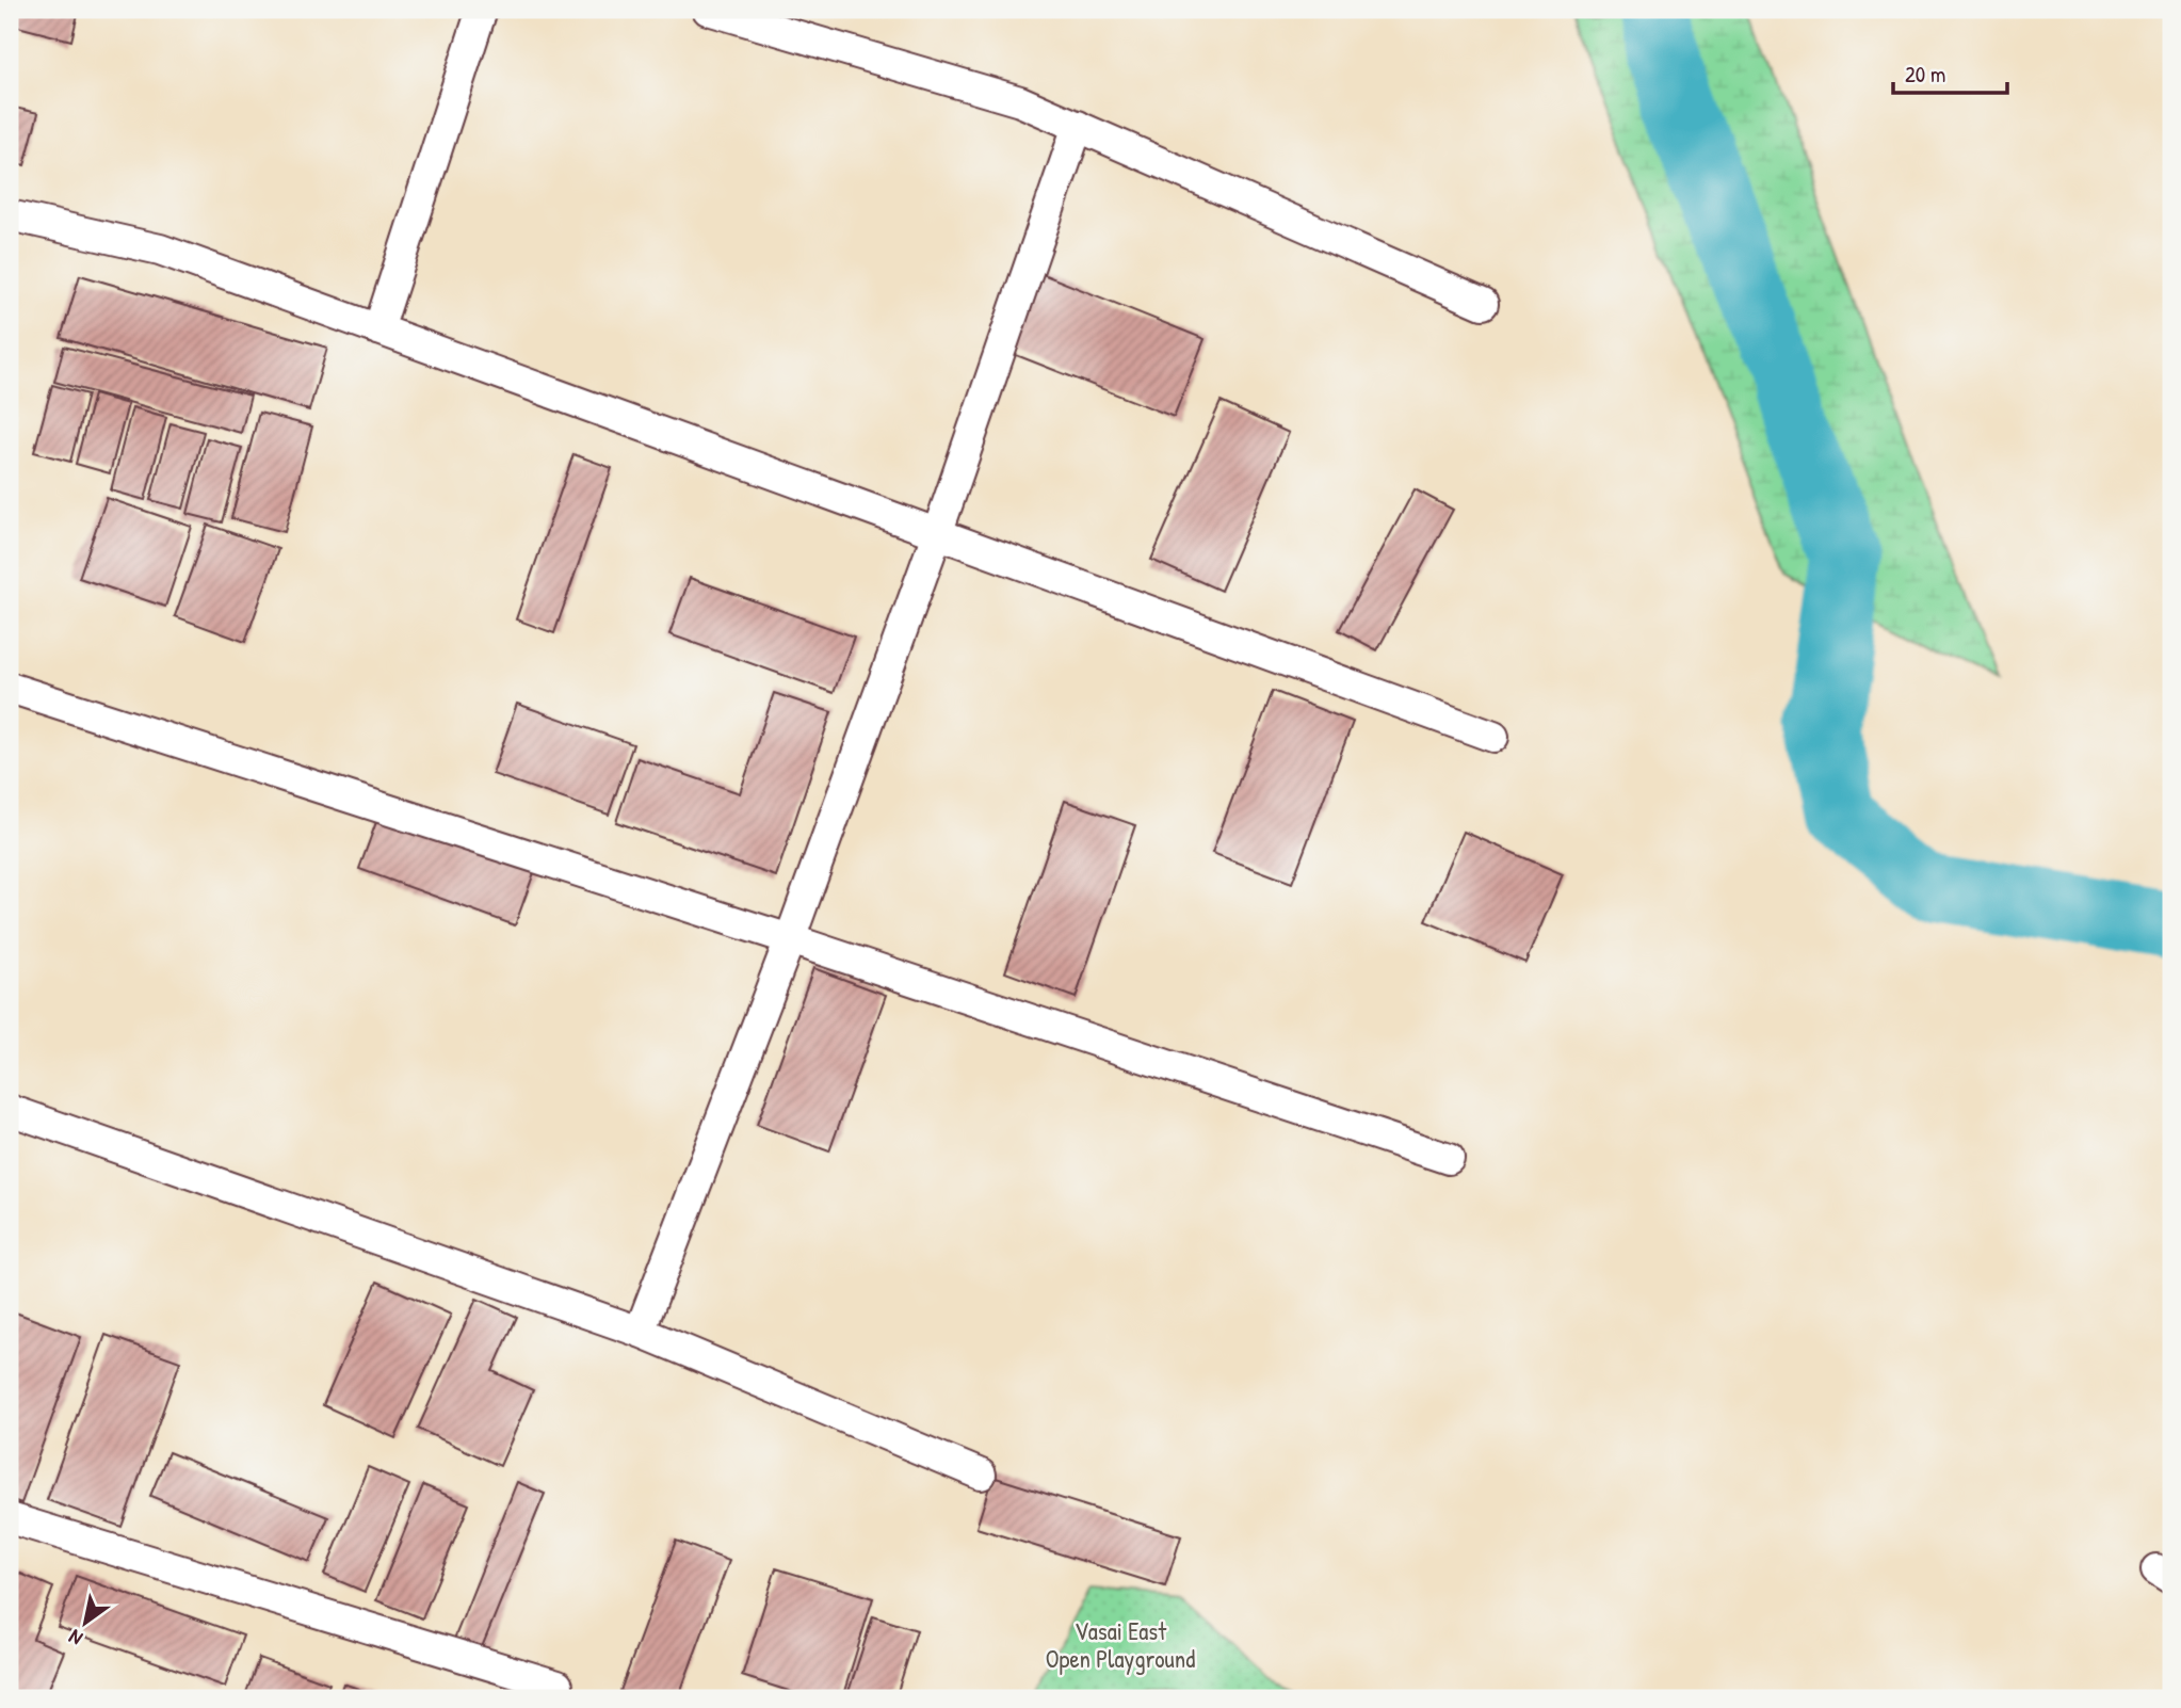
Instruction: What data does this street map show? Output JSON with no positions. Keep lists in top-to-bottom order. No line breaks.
{"parks":["Vasai East Open Playground"],"scale_bar":"20 m","north":"bottom left"}
